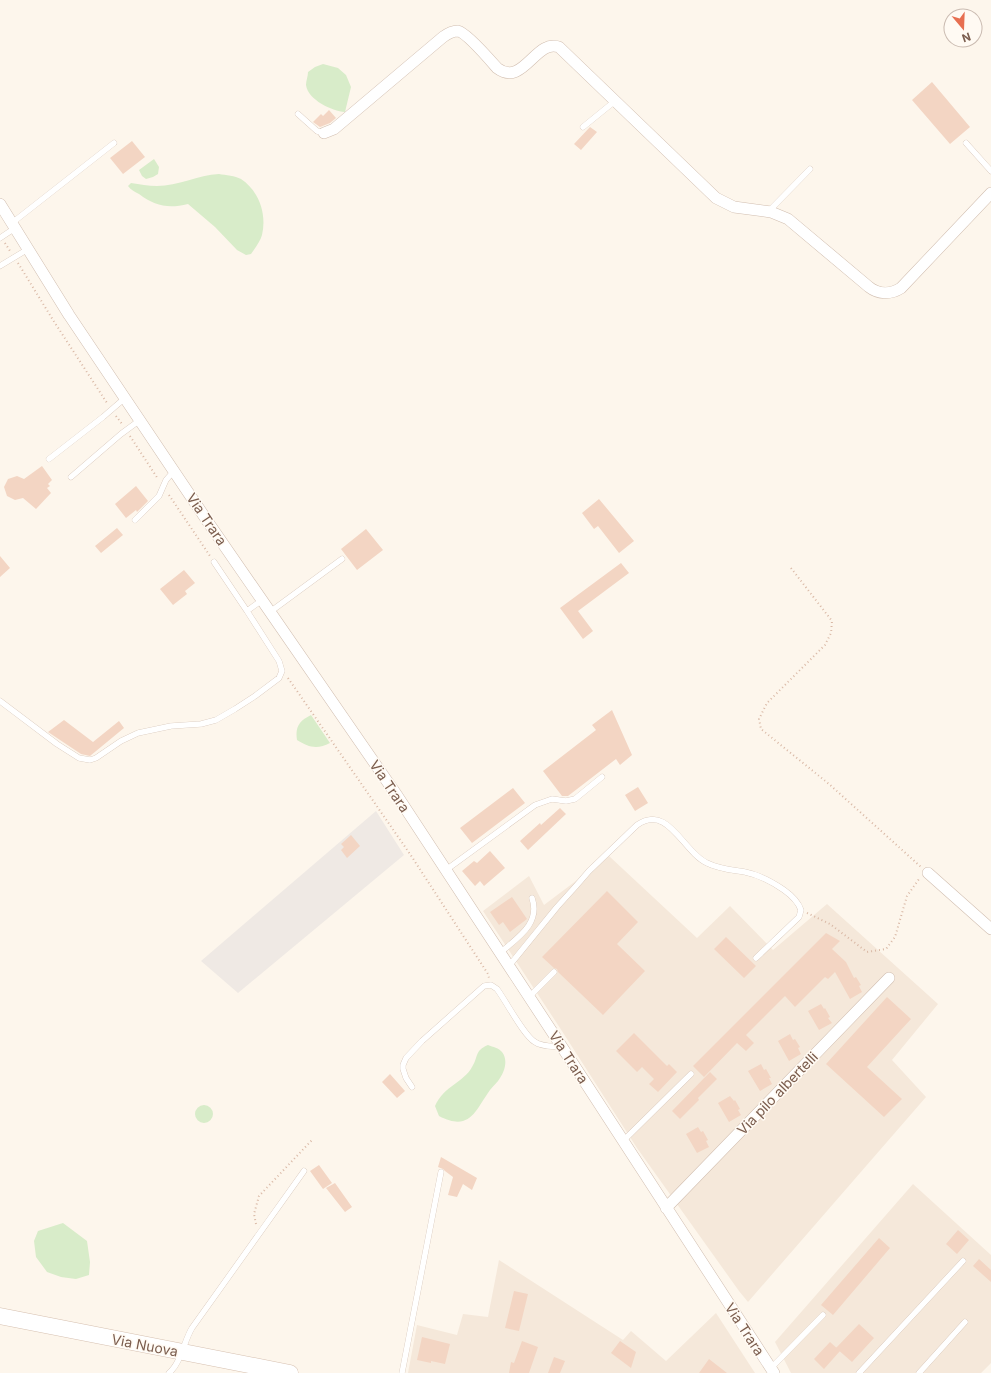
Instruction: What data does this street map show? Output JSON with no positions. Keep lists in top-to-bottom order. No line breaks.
{"streets":{"main road":["Via Nuova"],"street":["Via Trara","Via pilo albertelli"]},"crossings":[["Via Trara","Via pilo albertelli"]],"north":"bottom"}
